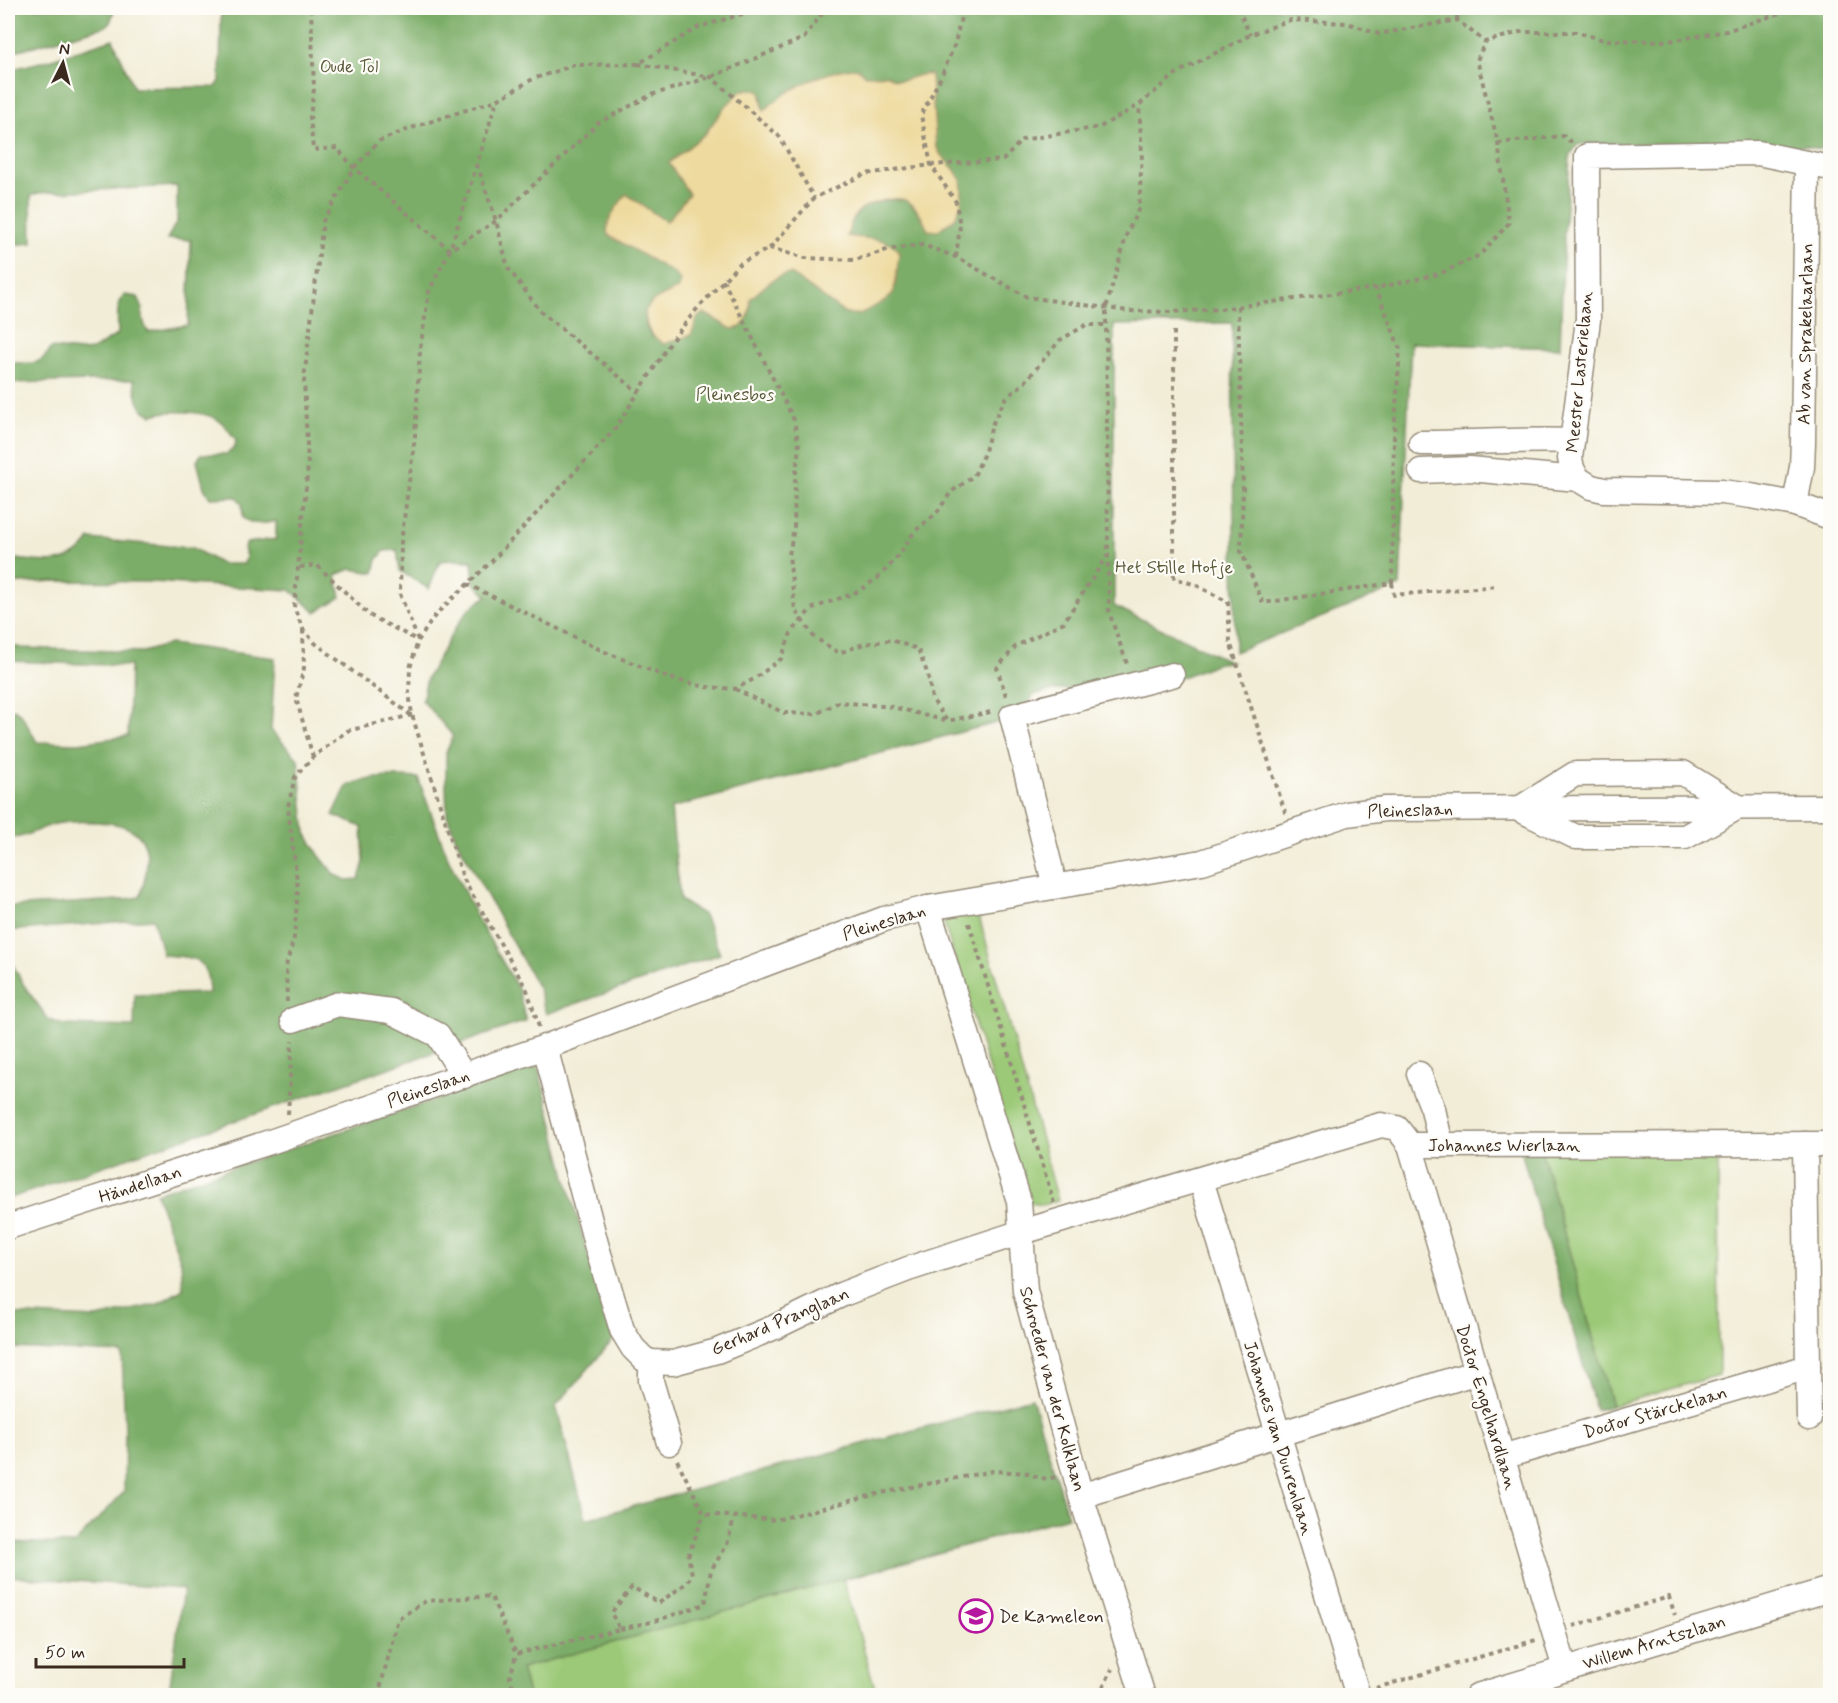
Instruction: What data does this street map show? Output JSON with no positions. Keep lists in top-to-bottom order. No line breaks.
{"streets":{"street":["Ab van Sprakelaarlaan","Meester Lasterielaan","Pleineslaan","Johannes Wierlaan","Händellaan","Gerhard Pranglaan","Schroeder van der Kolklaan","Doctor Engelhardlaan","Doctor Stärckelaan","Johannes van Duurenlaan","Willem Arntszlaan"]},"crossings":[["Pleineslaan","Händellaan"],["Pleineslaan","Schroeder van der Kolklaan"],["Johannes Wierlaan","Gerhard Pranglaan"],["Johannes Wierlaan","Schroeder van der Kolklaan"],["Johannes Wierlaan","Doctor Engelhardlaan"],["Johannes Wierlaan","Johannes van Duurenlaan"],["Gerhard Pranglaan","Schroeder van der Kolklaan"],["Doctor Engelhardlaan","Doctor Stärckelaan"],["Doctor Engelhardlaan","Willem Arntszlaan"]],"parks":["Oude Tol","Pleinesbos","Het Stille Hofje"],"places":{"school or university":["De Kameleon"]},"scale_bar":"50 m","north":"top"}
